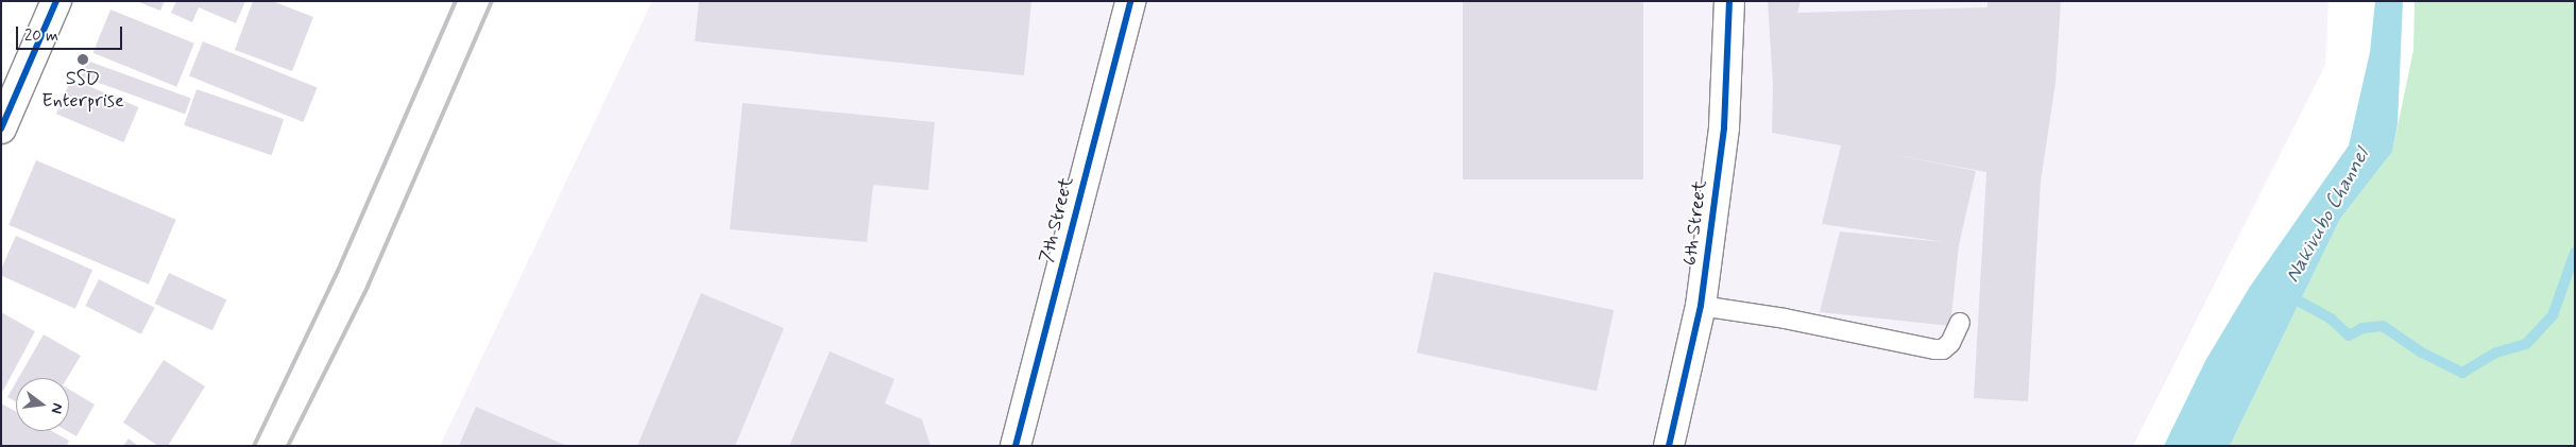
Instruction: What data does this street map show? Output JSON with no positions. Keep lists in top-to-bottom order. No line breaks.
{"streets":{"street":["7th Street","6th Street"]},"water":["Nakivubo Channel"],"places":["SSD Enterprise"],"scale_bar":"20 m","north":"right"}
